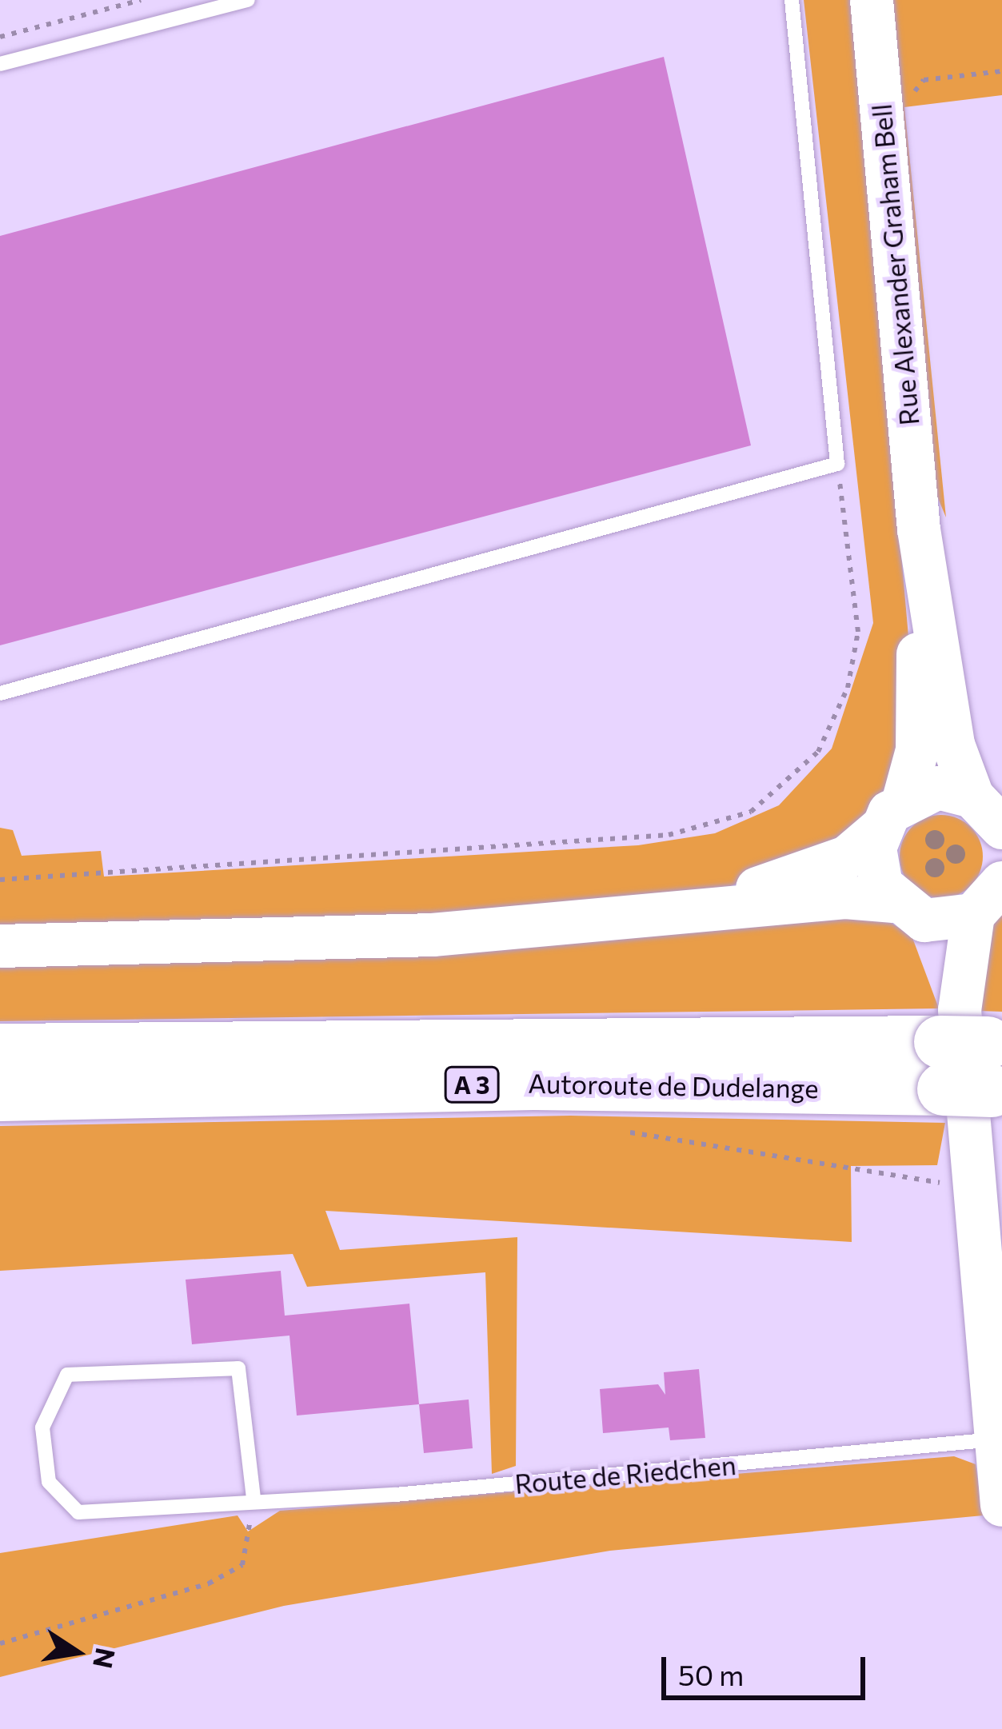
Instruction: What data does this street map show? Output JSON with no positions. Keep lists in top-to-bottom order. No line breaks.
{"streets":{"highway":["A 3","Autoroute de Dudelange"],"main road":["Rue Alexander Graham Bell"],"lane":["Route de Riedchen"]},"crossings":[["Rue Alexander Graham Bell","Autoroute de Dudelange"]],"scale_bar":"50 m","north":"right"}
